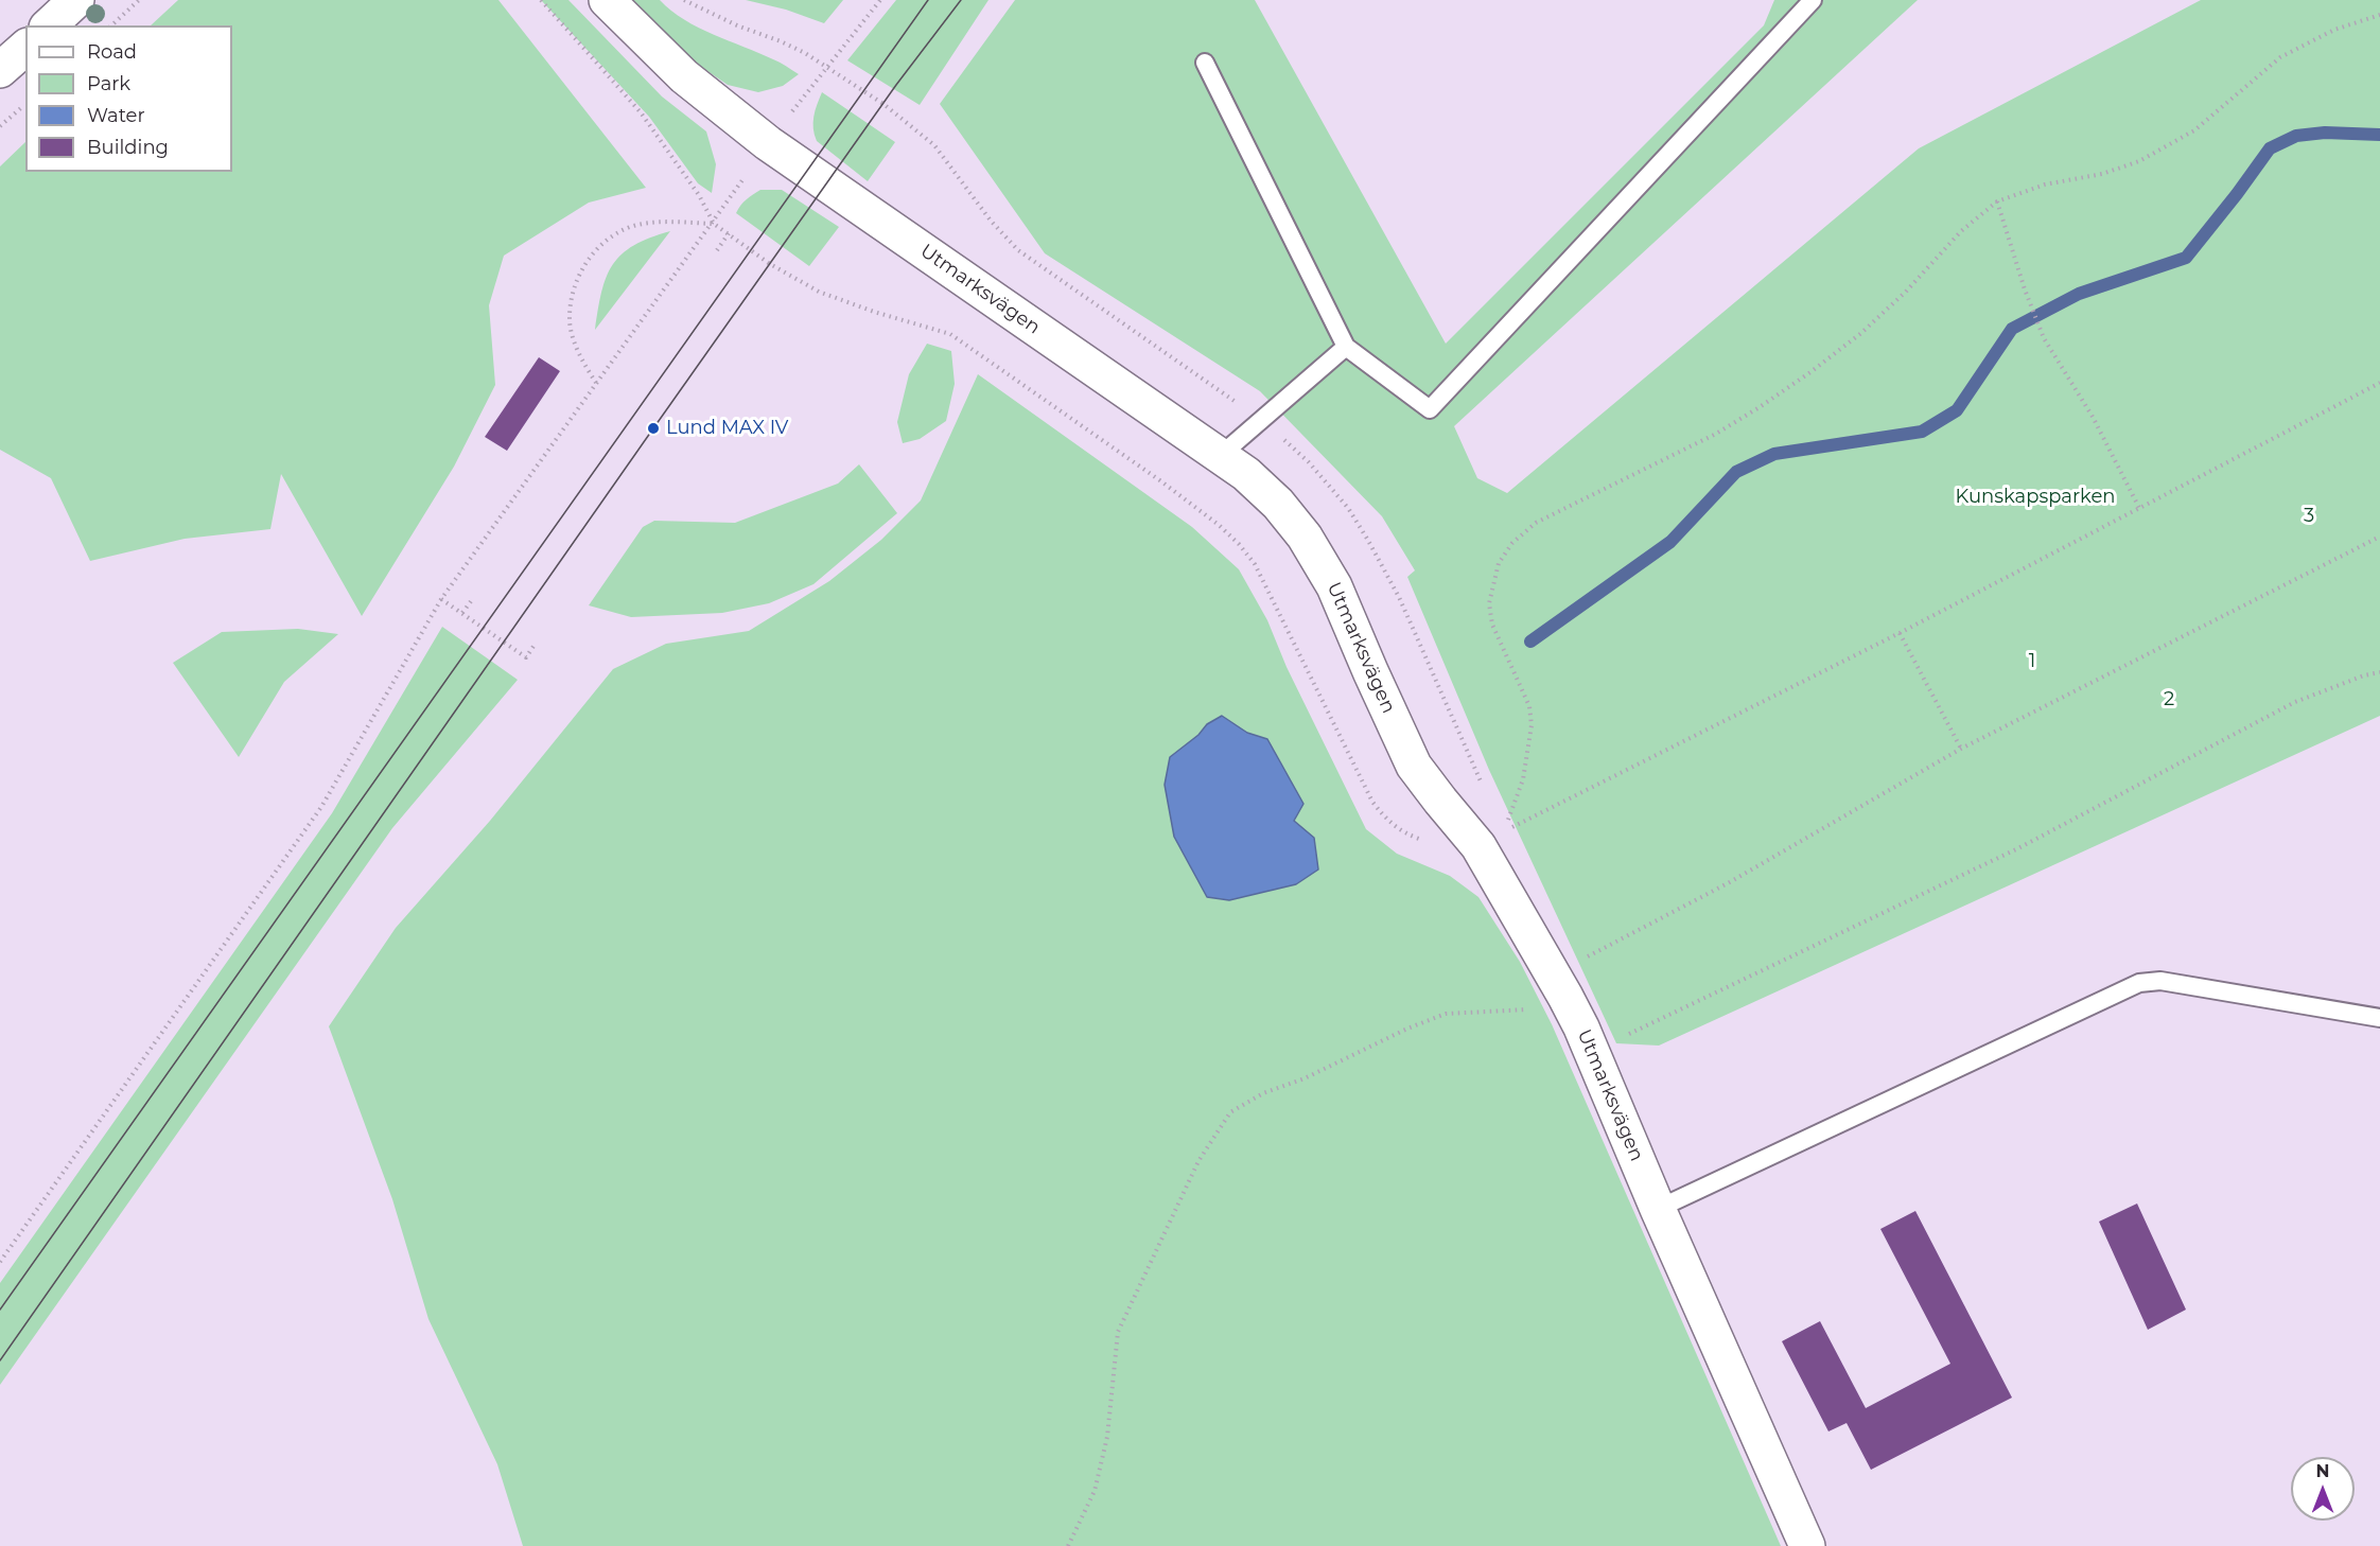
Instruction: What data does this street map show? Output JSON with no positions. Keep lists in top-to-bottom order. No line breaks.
{"streets":{"street":["Utmarksvägen"]},"parks":["Kunskapsparken","3","1","2"],"places":["Lund MAX IV"],"legend":["Road","Park","Water","Building"],"north":"top"}
